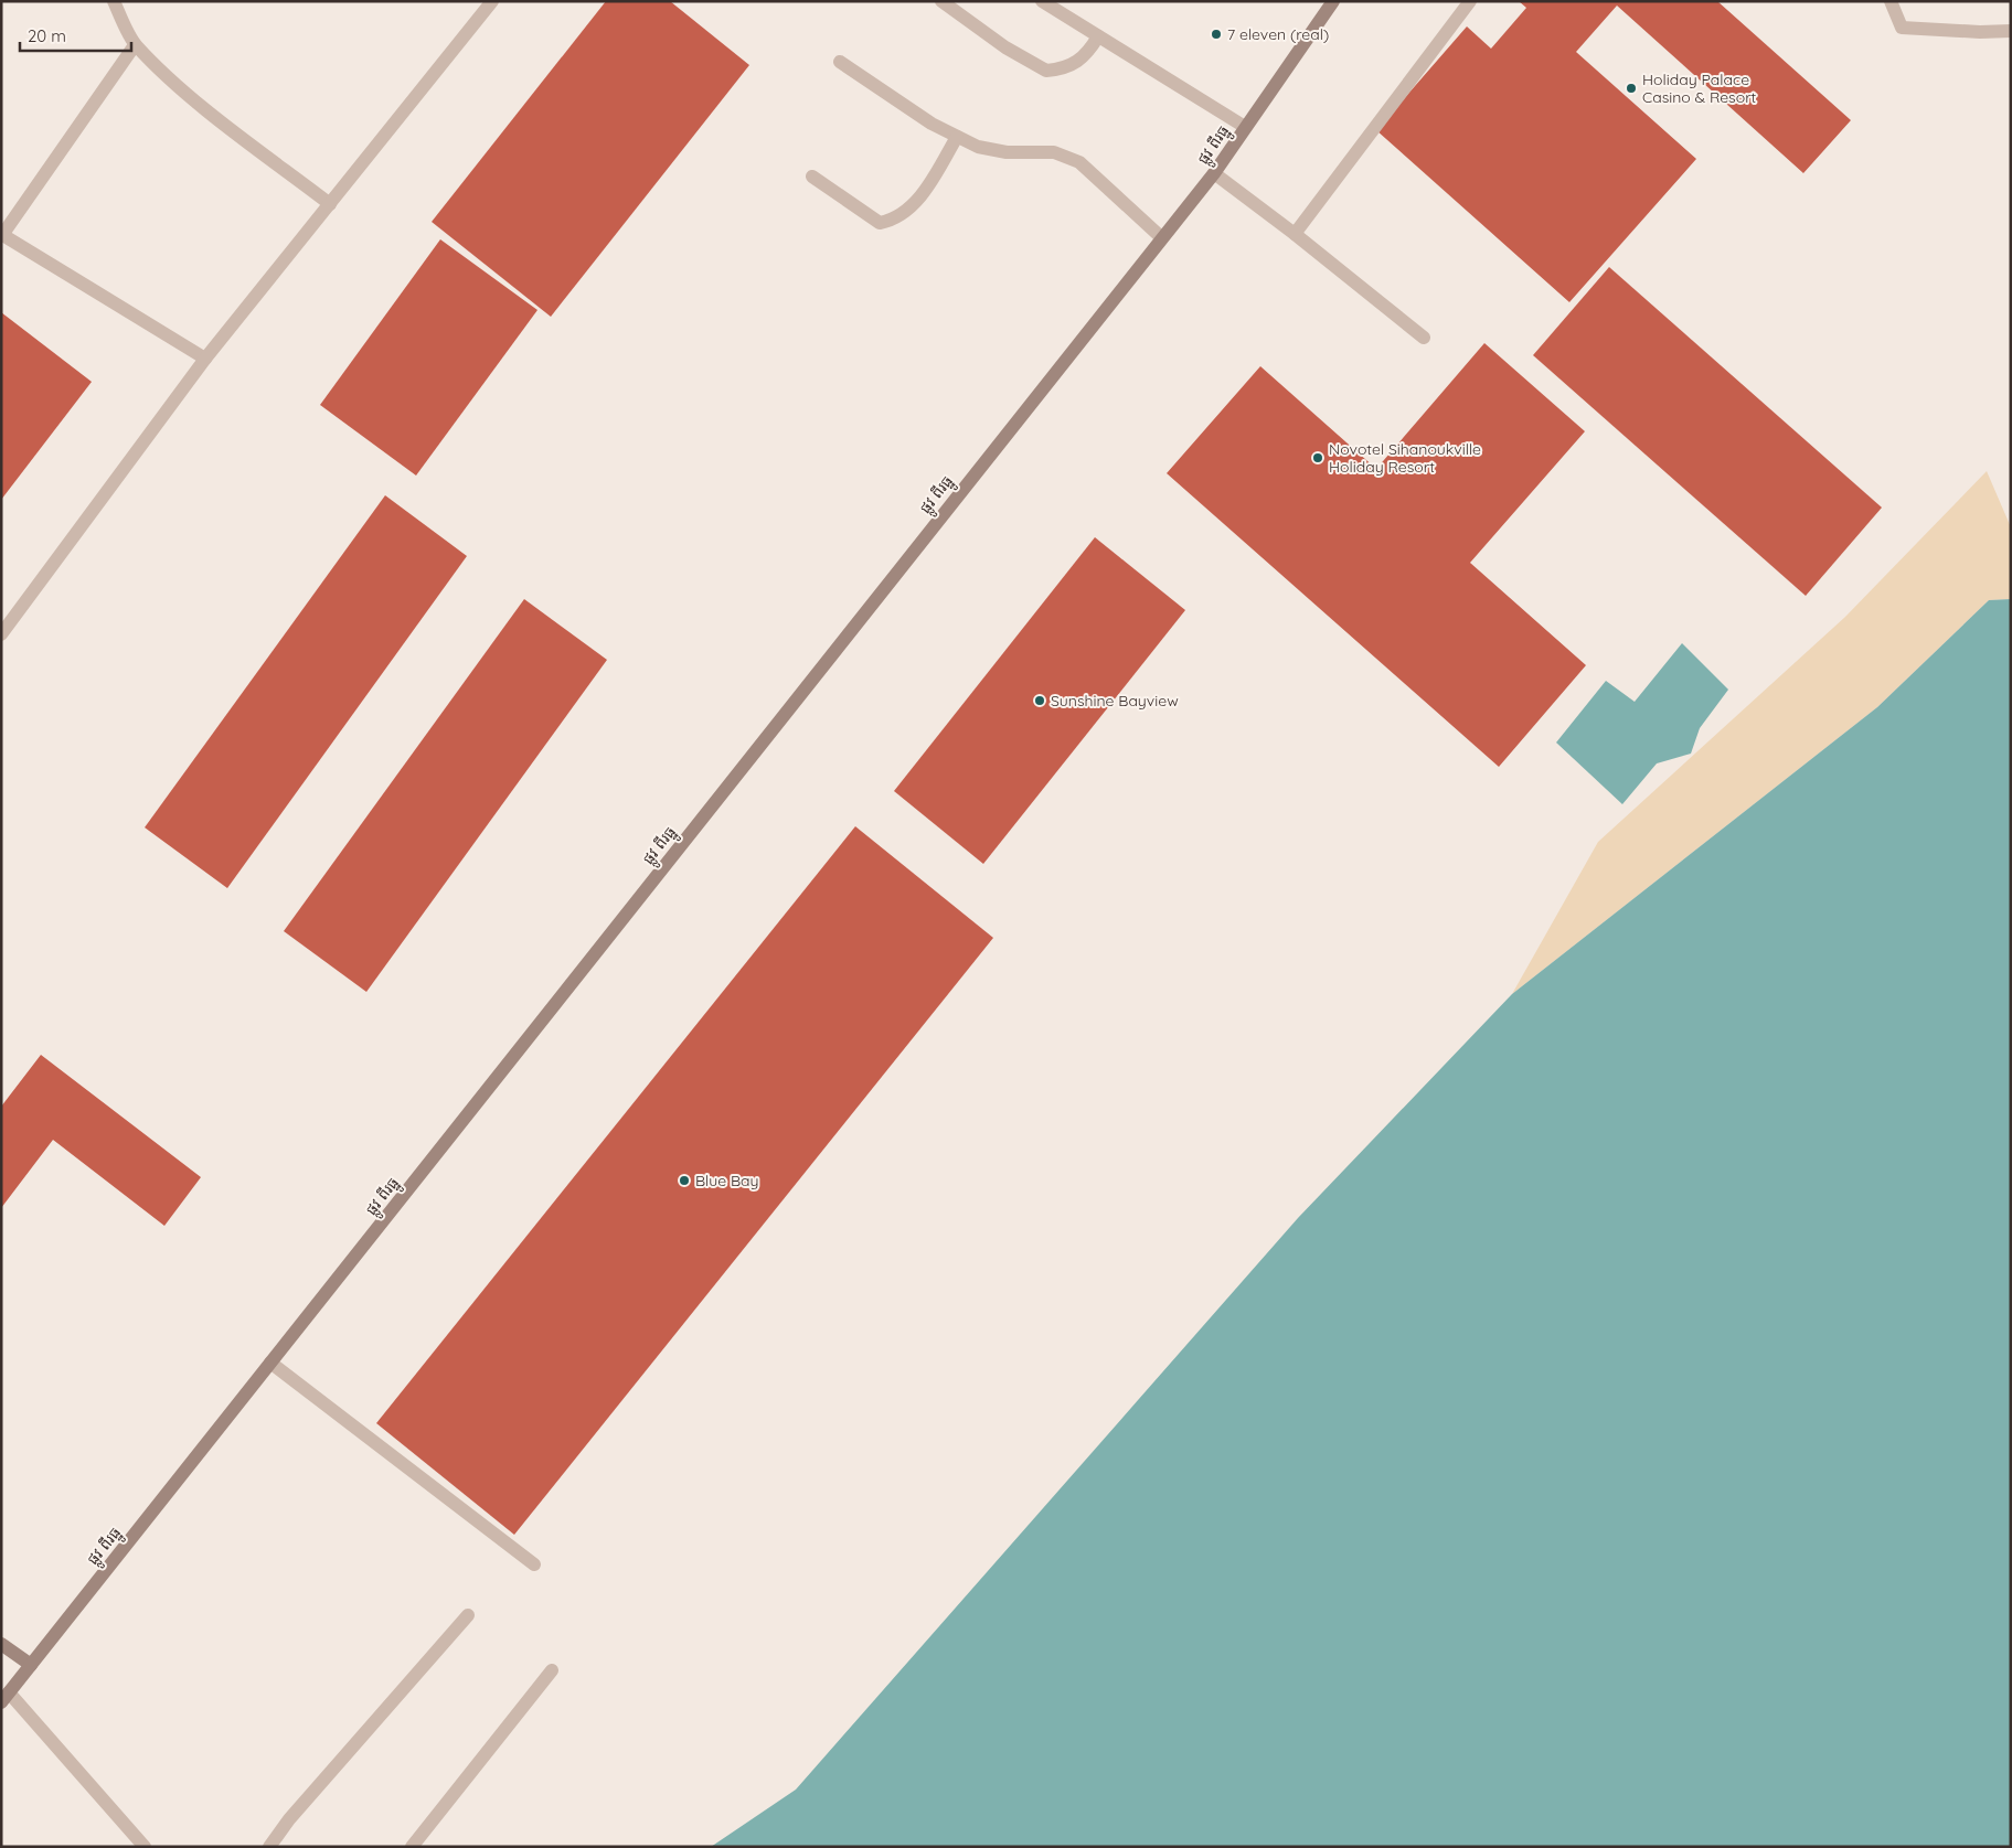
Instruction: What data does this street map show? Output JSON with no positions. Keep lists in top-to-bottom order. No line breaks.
{"streets":{"main road":["ផ្លូវ ពីរធ្នូ"]},"places":["7 eleven (real)","Holiday Palace Casino & Resort","Novotel Sihanoukville Holiday Resort","Sunshine Bayview","Blue Bay"],"scale_bar":"20 m"}
